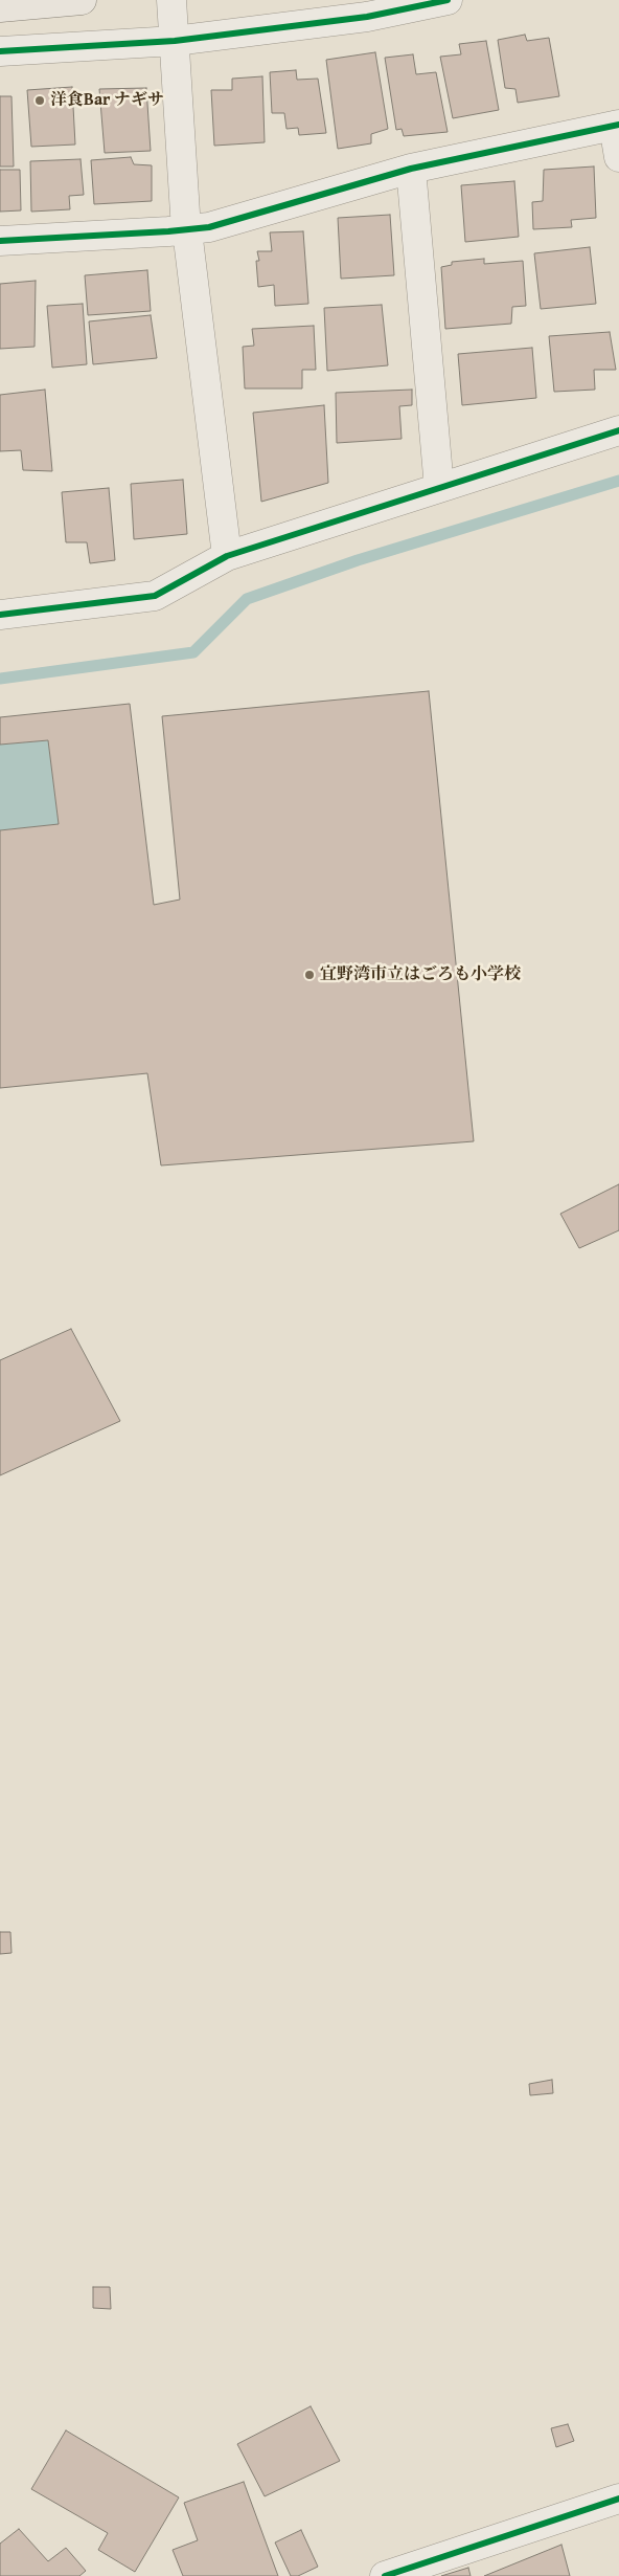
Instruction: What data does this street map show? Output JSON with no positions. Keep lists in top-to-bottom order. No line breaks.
{"places":["洋食Bar ナギサ","宜野湾市立はごろも小学校"]}
